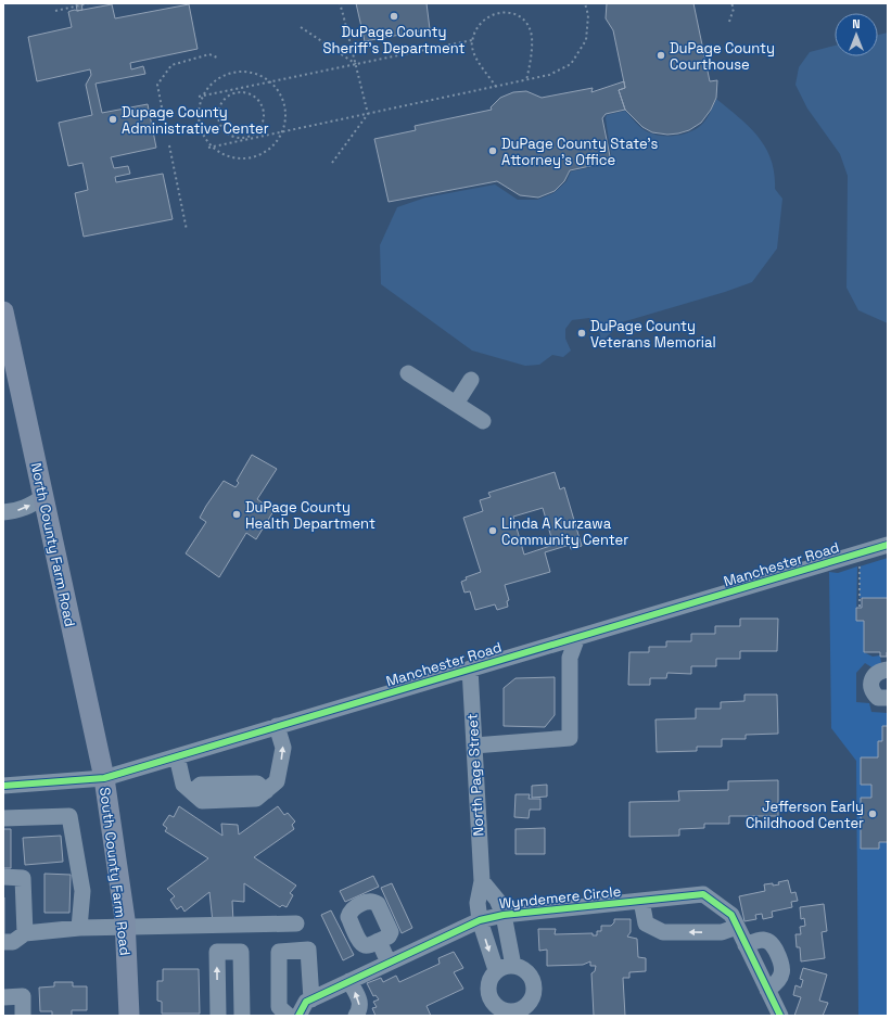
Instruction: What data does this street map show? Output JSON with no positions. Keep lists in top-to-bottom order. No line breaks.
{"streets":{"main road":["North County Farm Road","South County Farm Road"],"street":["Manchester Road","North Page Street","Wyndemere Circle"]},"crossings":[["North County Farm Road","Manchester Road"],["North County Farm Road","South County Farm Road"],["Manchester Road","North Page Street"],["Manchester Road","South County Farm Road"],["North Page Street","Wyndemere Circle"]],"places":["DuPage County Sheriff's Department","DuPage County Courthouse","Dupage County Administrative Center","DuPage County State's Attorney's Office","DuPage County Veterans Memorial","DuPage County Health Department","Linda A Kurzawa Community Center","Jefferson Early Childhood Center"],"north":"top"}
